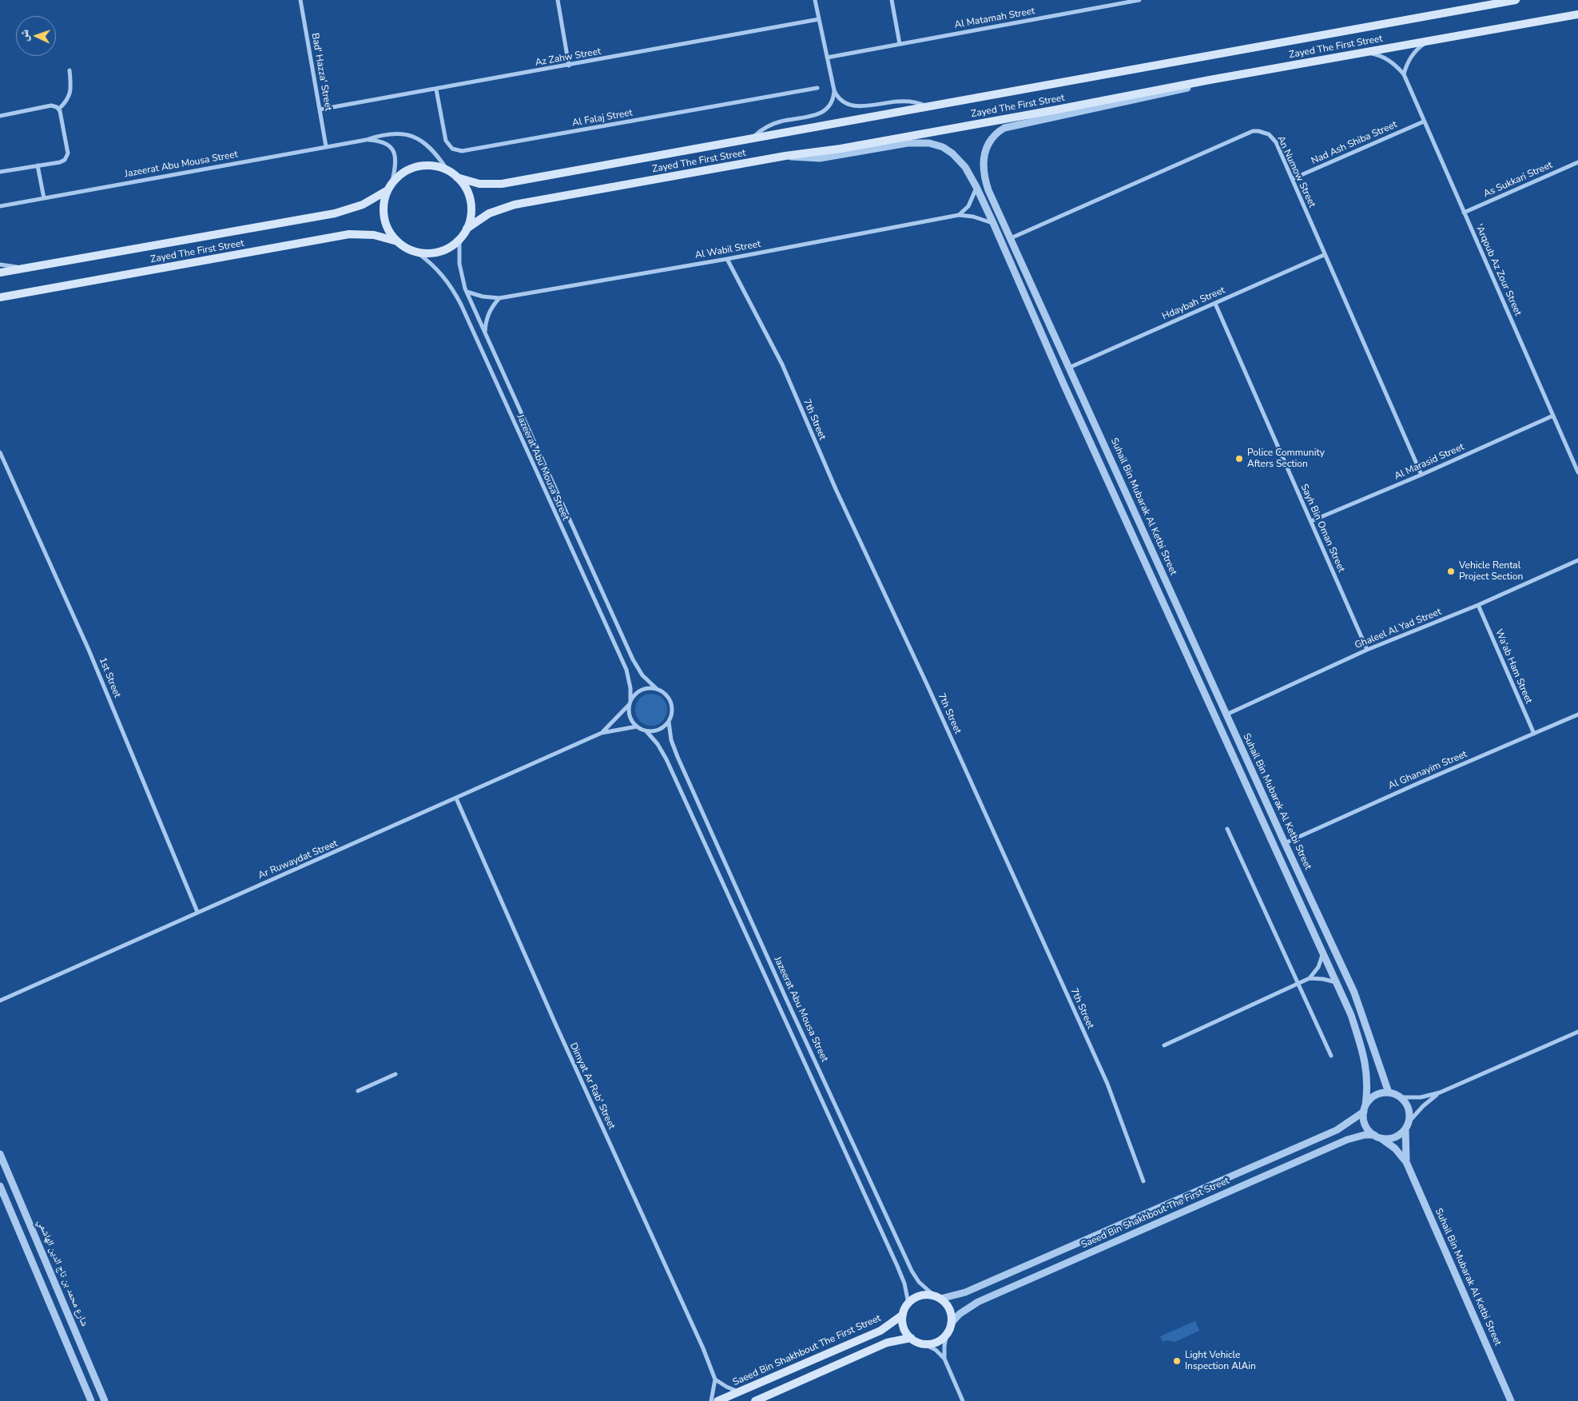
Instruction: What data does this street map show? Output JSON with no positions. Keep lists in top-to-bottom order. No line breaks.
{"streets":{"main road":["Zayed The First Street","Saeed Bin Shakhbout The First Street"],"street":["Al Matamah Street","Az Zahw Street","Bad' Hazza' Street","Al Falaj Street","Nad Ash Shiba Street","Jazeerat Abu Mousa Street","An Numow Street","As Sukkari Street","Al Wabil Street","'Arqoub Az Zour Street","Hdaybah Street","7th Street","Al Marasid Street","Suhail Bin Mubarak Al Ketbi Street","Sayh Bin Oman Street","Ghaleel Al Yad Street","Wa'ab Ham Street","1st Street","Al Ghanayim Street","Ar Ruwaydat Street","Dimyat Ar Rab' Street","شارع محمد بن تاج الدين الهاشمي"]},"crossings":[["Zayed The First Street","Jazeerat Abu Mousa Street"],["Zayed The First Street","'Arqoub Az Zour Street"],["Zayed The First Street","Suhail Bin Mubarak Al Ketbi Street"],["Az Zahw Street","Bad' Hazza' Street"],["Az Zahw Street","Al Falaj Street"],["Bad' Hazza' Street","Jazeerat Abu Mousa Street"],["Nad Ash Shiba Street","An Numow Street"],["Nad Ash Shiba Street","'Arqoub Az Zour Street"],["Jazeerat Abu Mousa Street","Al Wabil Street"],["Jazeerat Abu Mousa Street","Ar Ruwaydat Street"],["Jazeerat Abu Mousa Street","Saeed Bin Shakhbout The First Street"],["An Numow Street","Hdaybah Street"],["An Numow Street","Al Marasid Street"],["An Numow Street","Suhail Bin Mubarak Al Ketbi Street"],["As Sukkari Street","'Arqoub Az Zour Street"],["Al Wabil Street","7th Street"],["Al Wabil Street","Suhail Bin Mubarak Al Ketbi Street"],["'Arqoub Az Zour Street","Al Marasid Street"],["Hdaybah Street","Suhail Bin Mubarak Al Ketbi Street"],["Hdaybah Street","Sayh Bin Oman Street"],["Al Marasid Street","Sayh Bin Oman Street"],["Suhail Bin Mubarak Al Ketbi Street","Ghaleel Al Yad Street"],["Suhail Bin Mubarak Al Ketbi Street","Al Ghanayim Street"],["Suhail Bin Mubarak Al Ketbi Street","Saeed Bin Shakhbout The First Street"],["Sayh Bin Oman Street","Ghaleel Al Yad Street"],["Ghaleel Al Yad Street","Wa'ab Ham Street"],["Wa'ab Ham Street","Al Ghanayim Street"],["1st Street","Ar Ruwaydat Street"],["Ar Ruwaydat Street","Dimyat Ar Rab' Street"]],"places":["Police Community Afters Section","Vehicle Rental Project Section","Light Vehicle Inspection AlAin"],"north":"left"}
